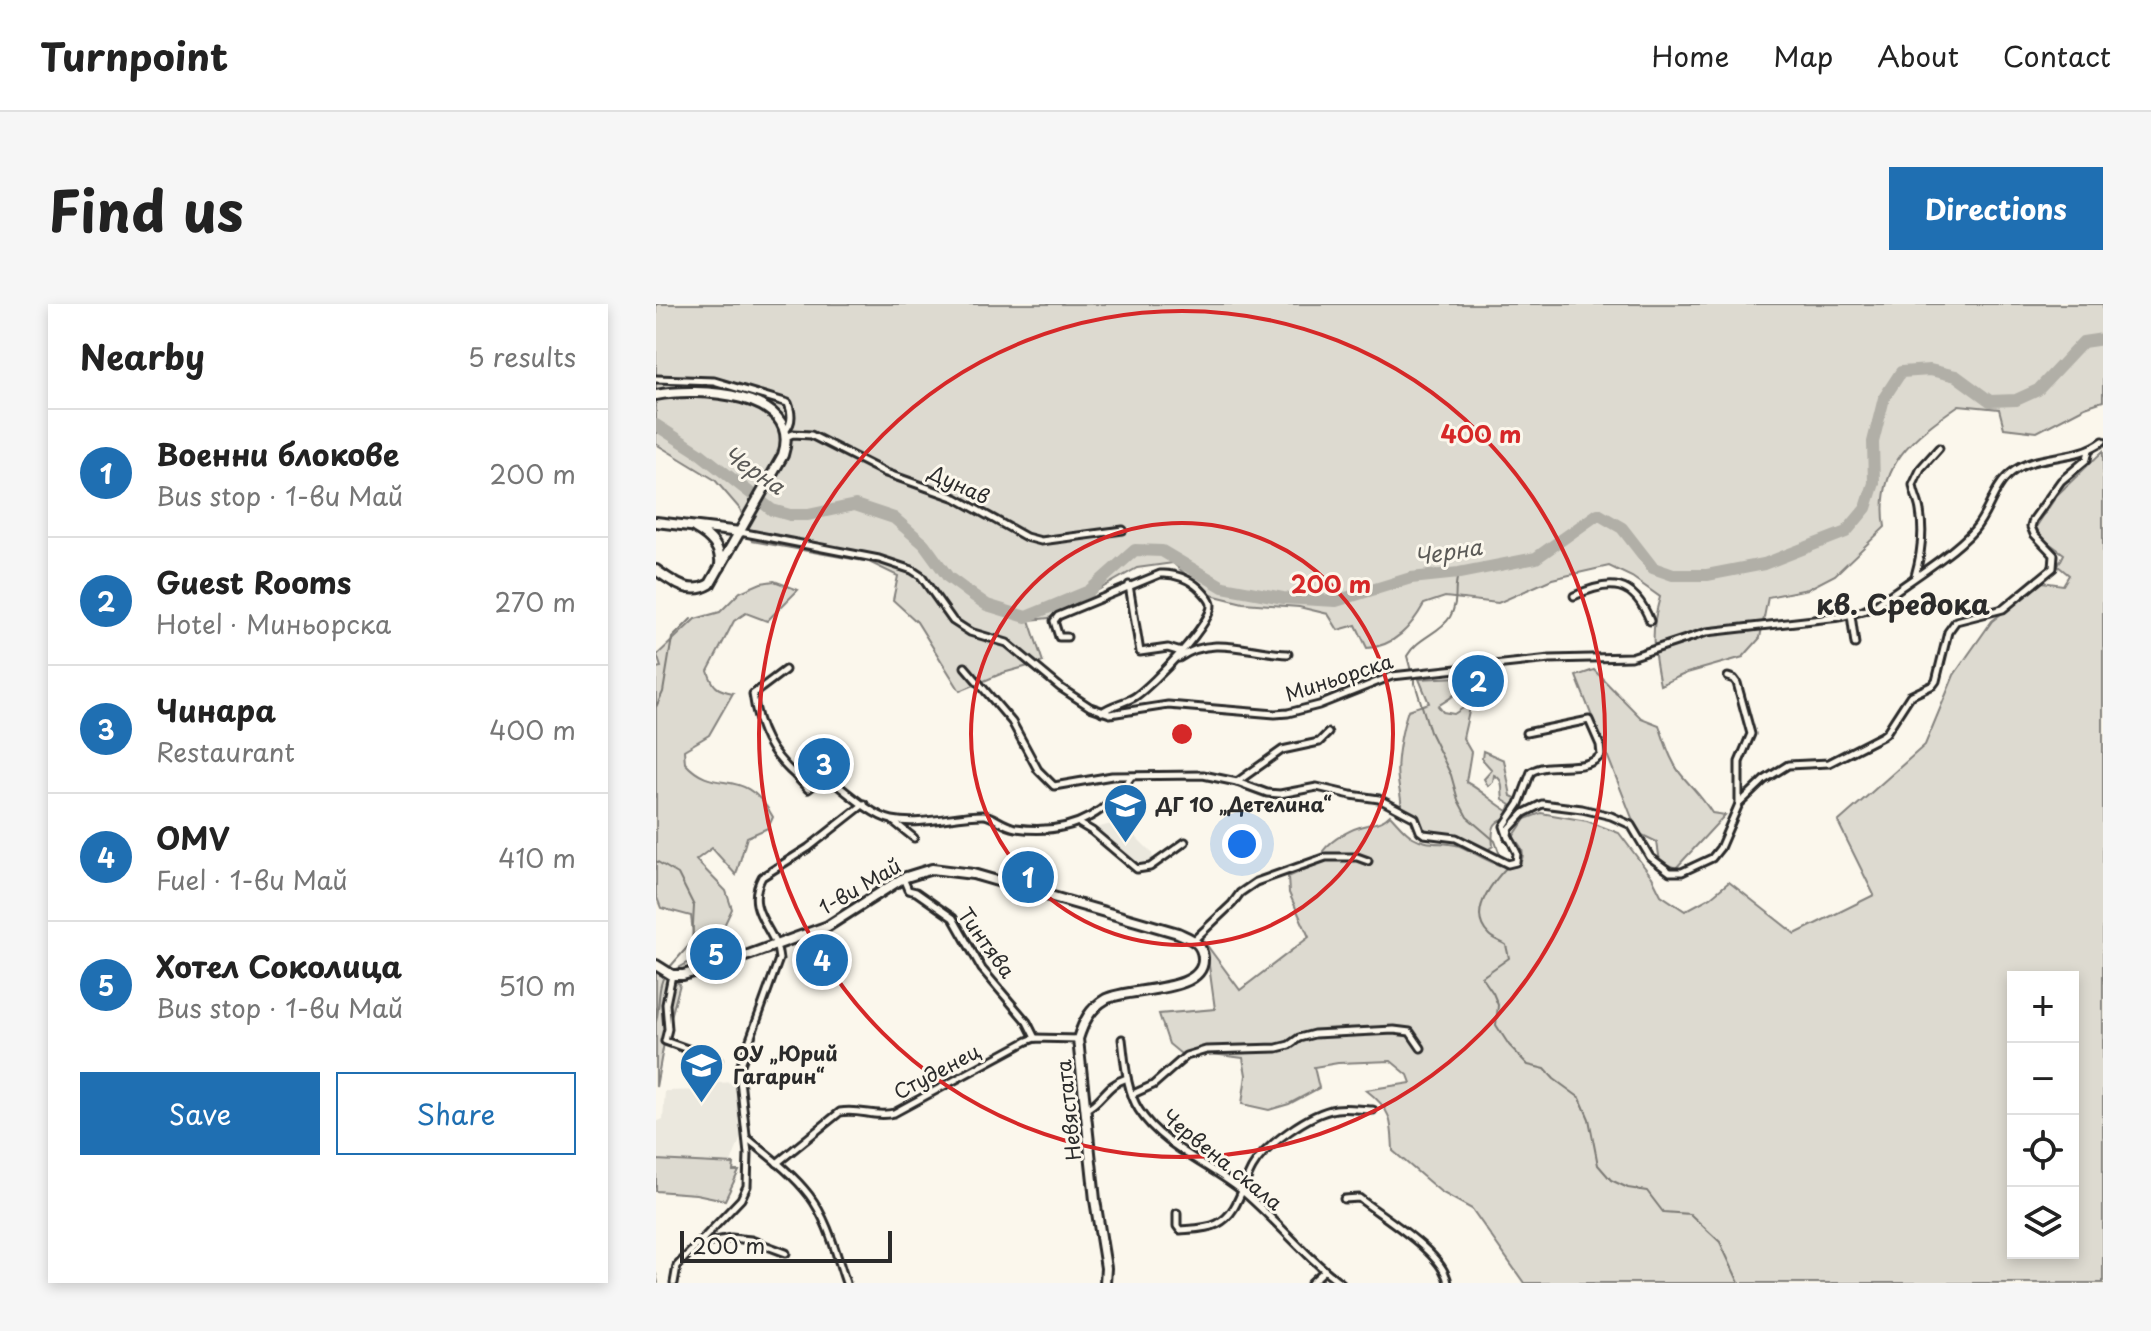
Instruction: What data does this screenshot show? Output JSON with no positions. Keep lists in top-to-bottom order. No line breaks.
{"streets":{"street":["Дунав","Миньорска","1-ви Май","Тинтява","Студенец","Невястата","Червена скала"]},"crossings":[["1-ви Май","Тинтява"],["1-ви Май","Невястата"],["Тинтява","Студенец"],["Студенец","Невястата"]],"districts":["кв. Средока"],"water":["Черна"],"places":{"school or university":["ДГ 10 „Детелина“","ОУ „Юрий Гагарин“"]},"scale_bar":"200 m","page":{"header":"Turnpoint","nav":["Home","Map","About","Contact"],"title":"Find us","buttons":["Directions",["Save","Share"]],"heading":["Nearby","5 results"],"list":[{"mark":"1","name":"Военни блокове","note":"Bus stop · 1-ви Май","value":"200 m"},{"mark":"2","name":"Guest Rooms","note":"Hotel · Миньорска","value":"270 m"},{"mark":"3","name":"Чинара","note":"Restaurant","value":"400 m"},{"mark":"4","name":"OMV","note":"Fuel · 1-ви Май","value":"410 m"},{"mark":"5","name":"Хотел Соколица","note":"Bus stop · 1-ви Май","value":"510 m"}],"pins":["2","3","1","5","4"],"map_buttons":["+","−"],"scale":"200 m"},"rings":["400 m","200 m"]}
